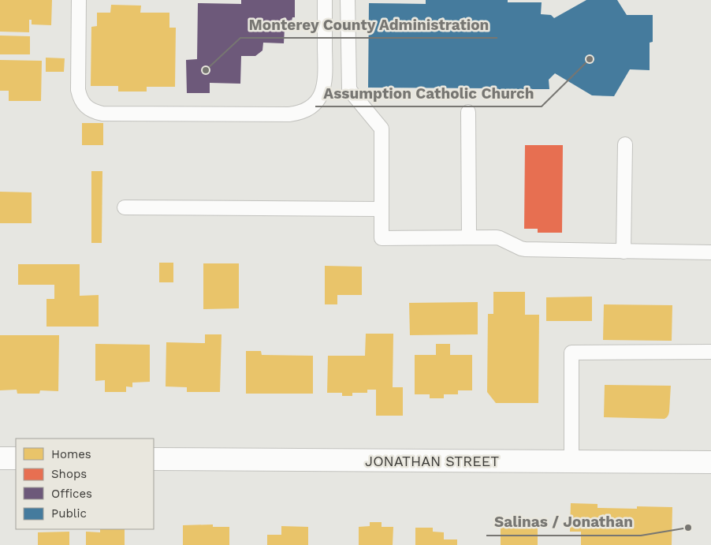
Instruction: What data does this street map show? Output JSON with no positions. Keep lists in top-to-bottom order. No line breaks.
{"streets":{"street":["JONATHAN STREET"]},"places":["Assumption Catholic Church","Monterey County Administration","Salinas / Jonathan"],"legend":["Homes","Shops","Offices","Public"]}
